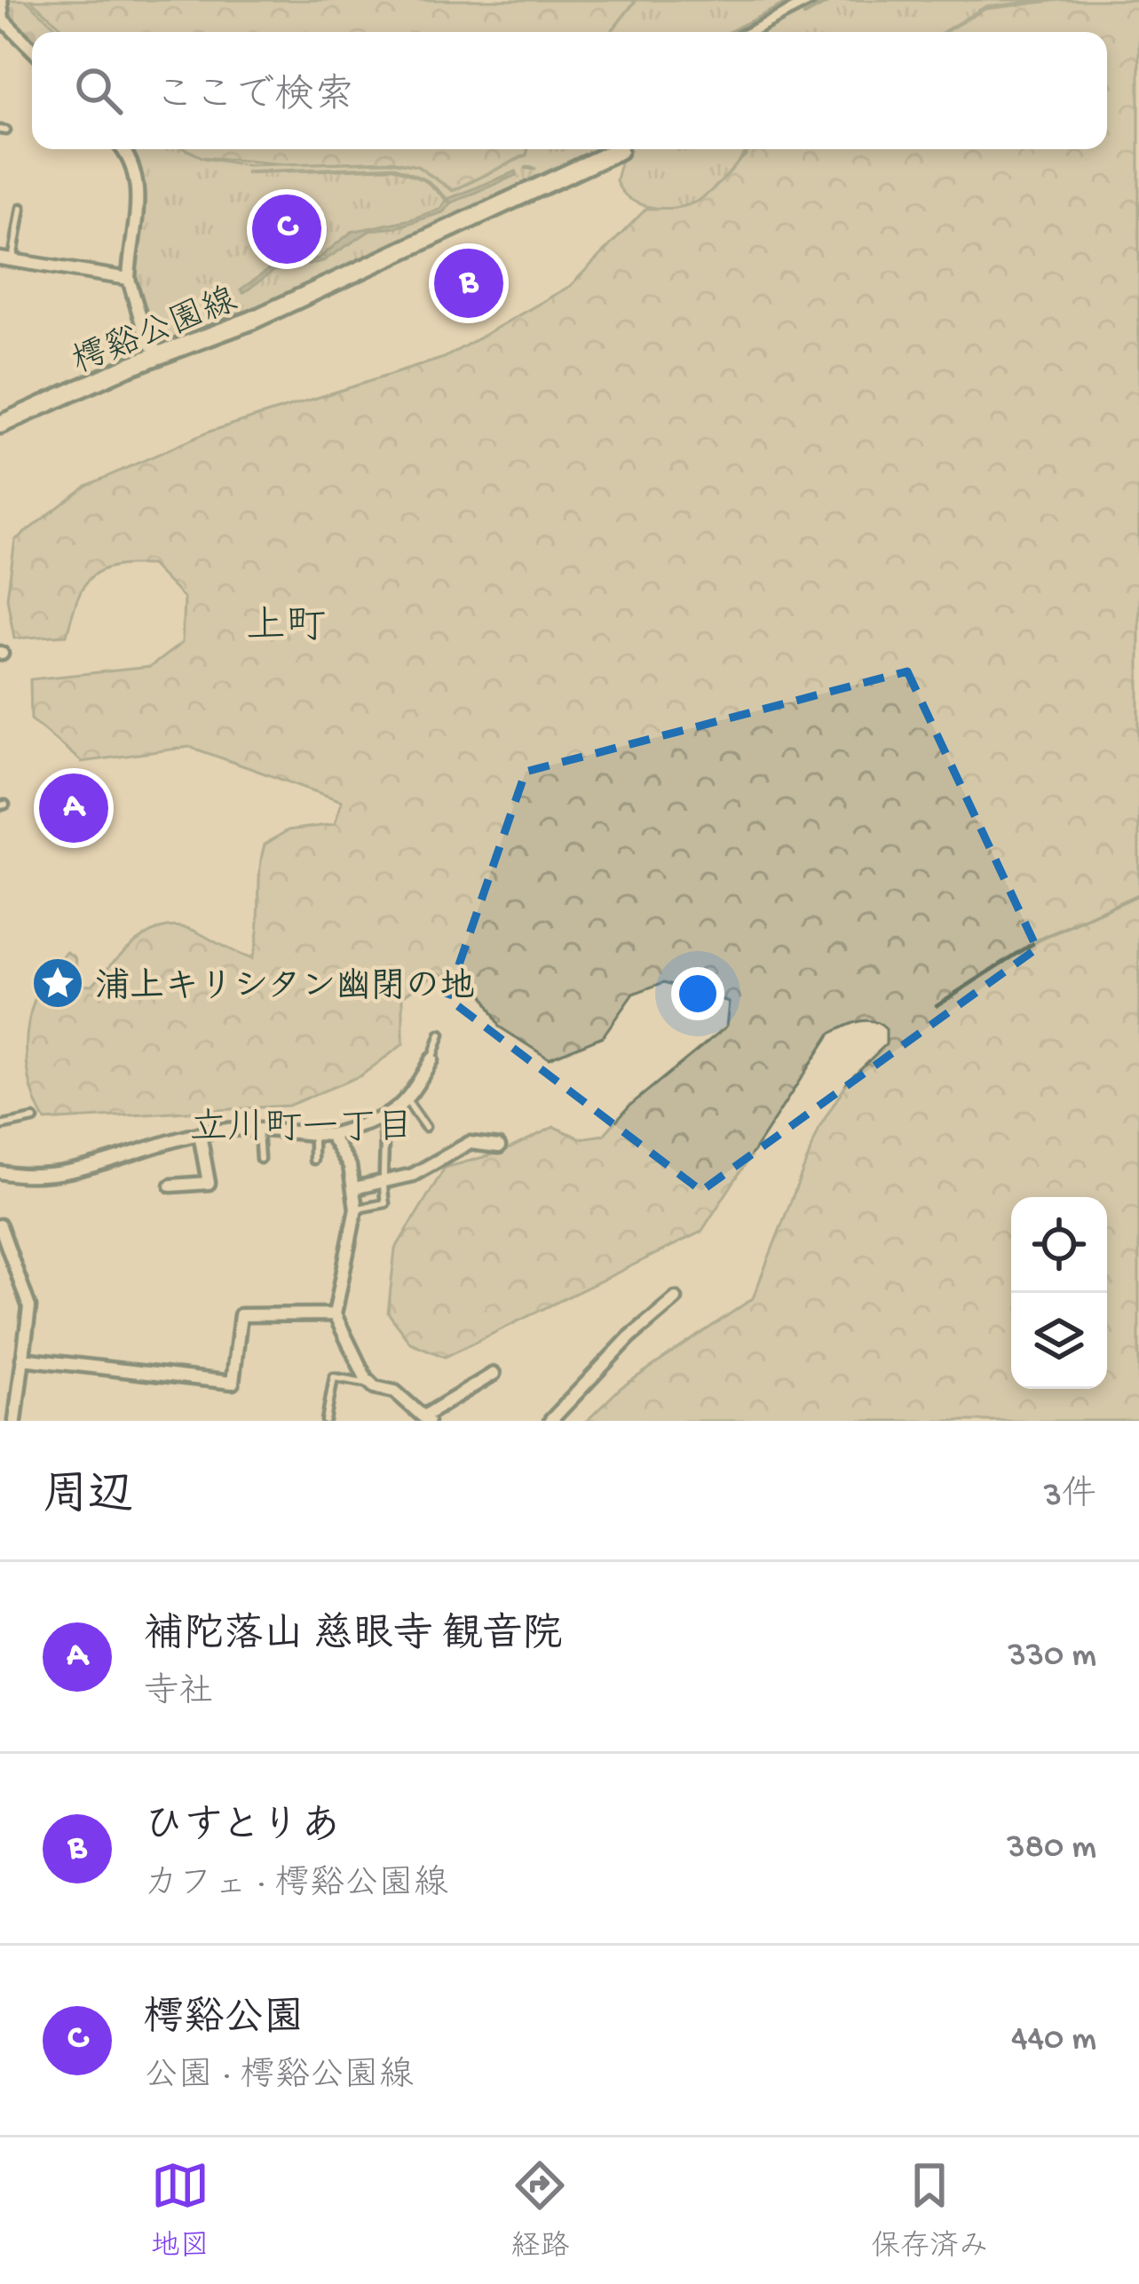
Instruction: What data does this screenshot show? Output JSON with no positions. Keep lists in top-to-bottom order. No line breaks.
{"streets":{"main road":["樗谿公園線"]},"districts":["上町","立川町一丁目"],"places":{"place":["浦上キリシタン幽閉の地"]},"page":{"search":"ここで検索","pins":["C","B","A"],"heading":["周辺","3件"],"list":[{"mark":"A","name":"補陀落山 慈眼寺 観音院","note":"寺社","value":"330 m"},{"mark":"B","name":"ひすとりあ","note":"カフェ · 樗谿公園線","value":"380 m"},{"mark":"C","name":"樗谿公園","note":"公園 · 樗谿公園線","value":"440 m"}],"nav":["地図","経路","保存済み"]}}
